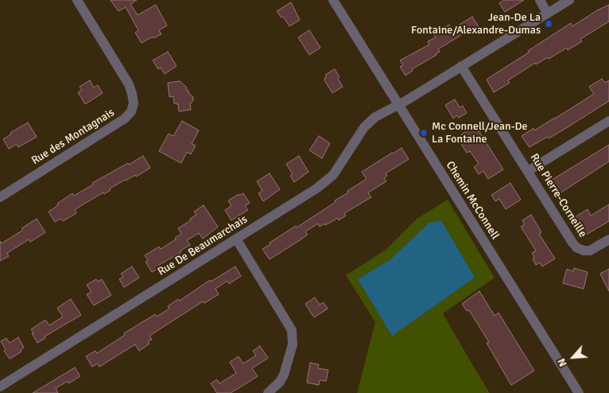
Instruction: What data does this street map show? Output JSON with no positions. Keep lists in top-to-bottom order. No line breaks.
{"streets":{"street":["Rue des Montagnais","Rue Pierre-Corneille","Chemin McConnell","Rue De Beaumarchais"]},"crossings":[["Rue Pierre-Corneille","Rue De Beaumarchais"],["Chemin McConnell","Rue De Beaumarchais"]],"places":["Jean-De La Fontaine/Alexandre-Dumas","Mc Connell/Jean-De La Fontaine"],"north":"bottom left"}
